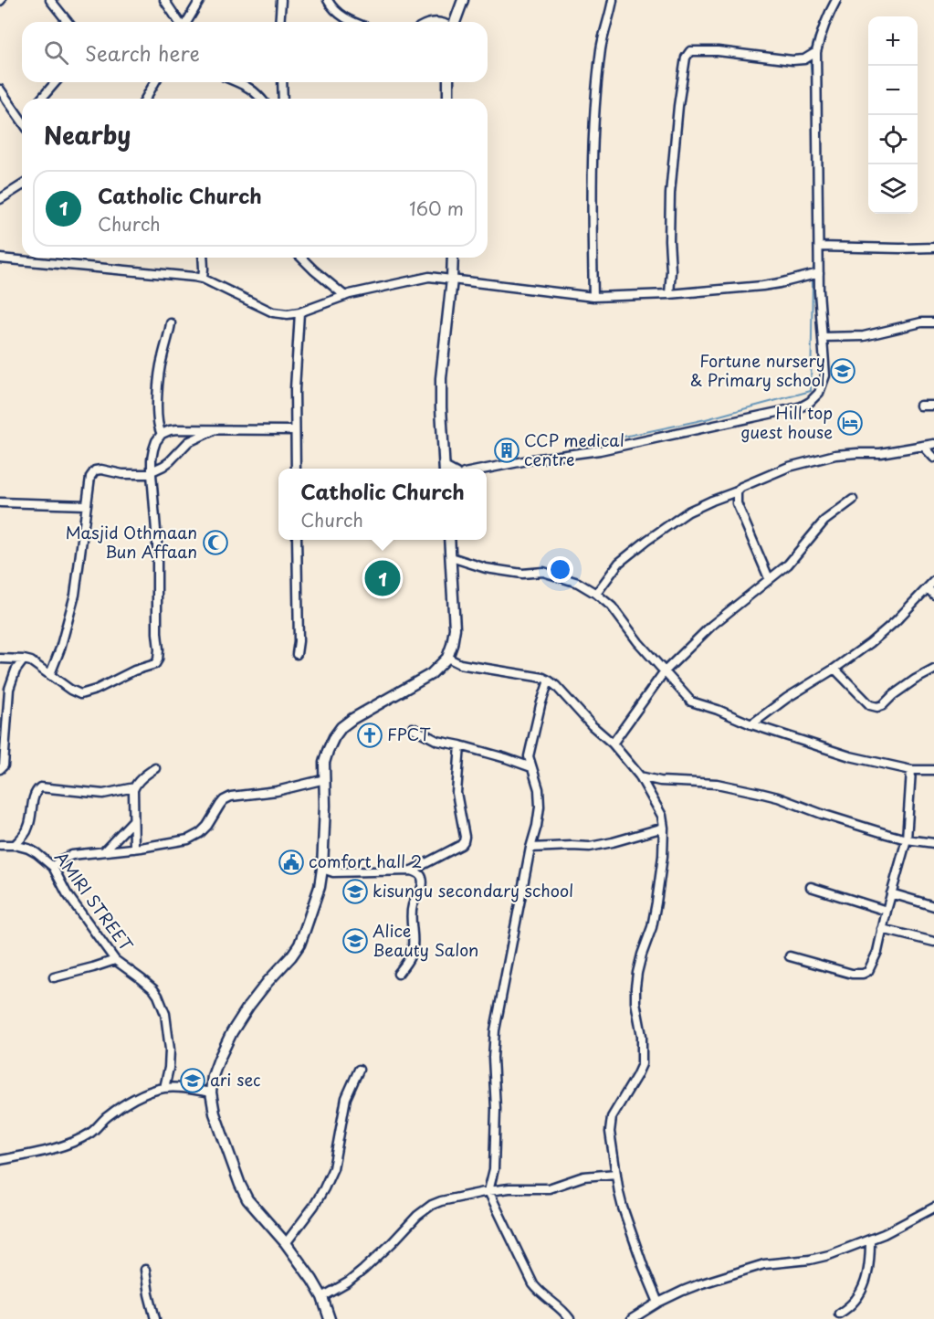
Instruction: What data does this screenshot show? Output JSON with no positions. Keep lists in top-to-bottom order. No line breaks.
{"streets":{"street":["AMIRI STREET"]},"places":{"school or university":["Fortune nursery & Primary school","kisungu secondary school","Alice Beauty Salon","ari sec"],"hotel":["Hill top guest house"],"building":["CCP medical centre"],"mosque":["Masjid Othmaan Bun Affaan"],"church":["FPCT"],"public building":["comfort hall 2"]},"page":{"map_buttons":["+","−"],"search":"Search here","heading":"Nearby","list":[{"mark":"1","name":"Catholic Church","note":"Church","value":"160 m"}],"popup":["Catholic Church","Church"],"pins":"1"}}
